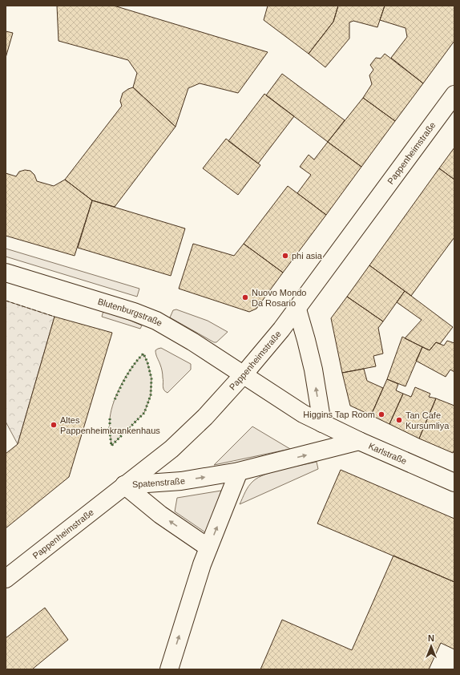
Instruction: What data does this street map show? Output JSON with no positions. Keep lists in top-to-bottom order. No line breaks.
{"streets":{"street":["Pappenheimstraße","Blutenburgstraße","Karlstraße","Spatenstraße"]},"crossings":[["Pappenheimstraße","Blutenburgstraße"],["Pappenheimstraße","Karlstraße"],["Pappenheimstraße","Spatenstraße"],["Blutenburgstraße","Karlstraße"],["Karlstraße","Spatenstraße"]],"places":["phi asia","Nuovo Mondo Da Rosario","Higgins Tap Room","Tan Cafe Kursumliya","Altes Pappenheimkrankenhaus"],"north":"top"}
